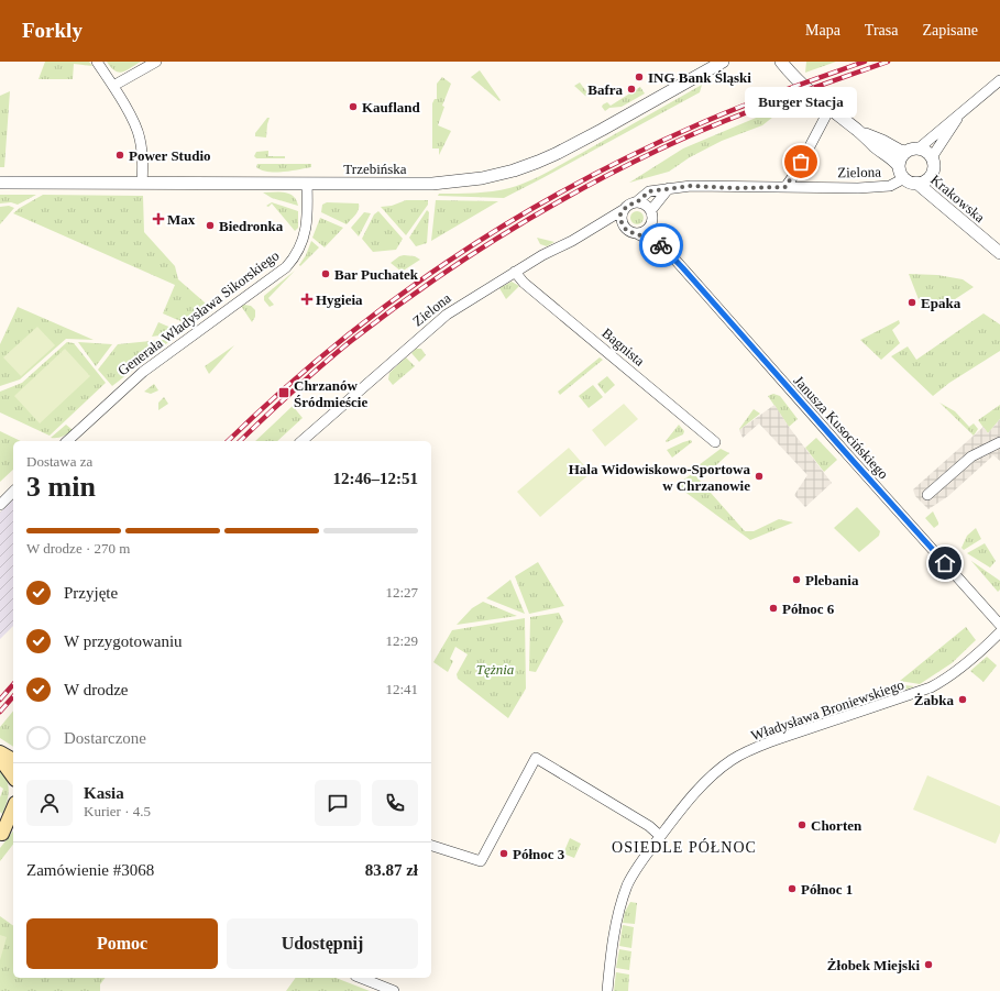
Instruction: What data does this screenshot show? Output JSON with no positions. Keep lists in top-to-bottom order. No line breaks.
{"streets":{"street":["Trzebińska","Zielona","Krakowska","Generała Władysława Sikorskiego","Bagnista","Janusza Kusocińskiego","Władysława Broniewskiego"]},"crossings":[["Trzebińska","Generała Władysława Sikorskiego"],["Zielona","Krakowska"],["Zielona","Bagnista"],["Zielona","Janusza Kusocińskiego"]],"districts":["OSIEDLE PÓŁNOC"],"parks":["Tężnia"],"places":{"other":["ING Bank Śląski","Bafra","Kaufland","Power Studio","Burger Stacja","Biedronka","Bar Puchatek","Epaka","Hala Widowiskowo-Sportowa w Chrzanowie","Plebania","Północ 6","Żabka","Chorten","Północ 3","Północ 1","Żłobek Miejski"],"health":["Max","Hygieia"],"transit":["Chrzanów Śródmieście"]},"page":{"header":"Forkly","nav":["Mapa","Trasa","Zapisane"],"bubble":"Burger Stacja","heading":["3 min","Dostawa za","12:46–12:51"],"panel":["Kasia","Kurier · 4.5","Zamówienie #3068","83.87 zł"],"bar":"W drodze · 270 m","list":[["Przyjęte","12:27"],["W przygotowaniu","12:29"],["W drodze","12:41"],"Dostarczone"],"buttons":["Pomoc","Udostępnij"]}}
